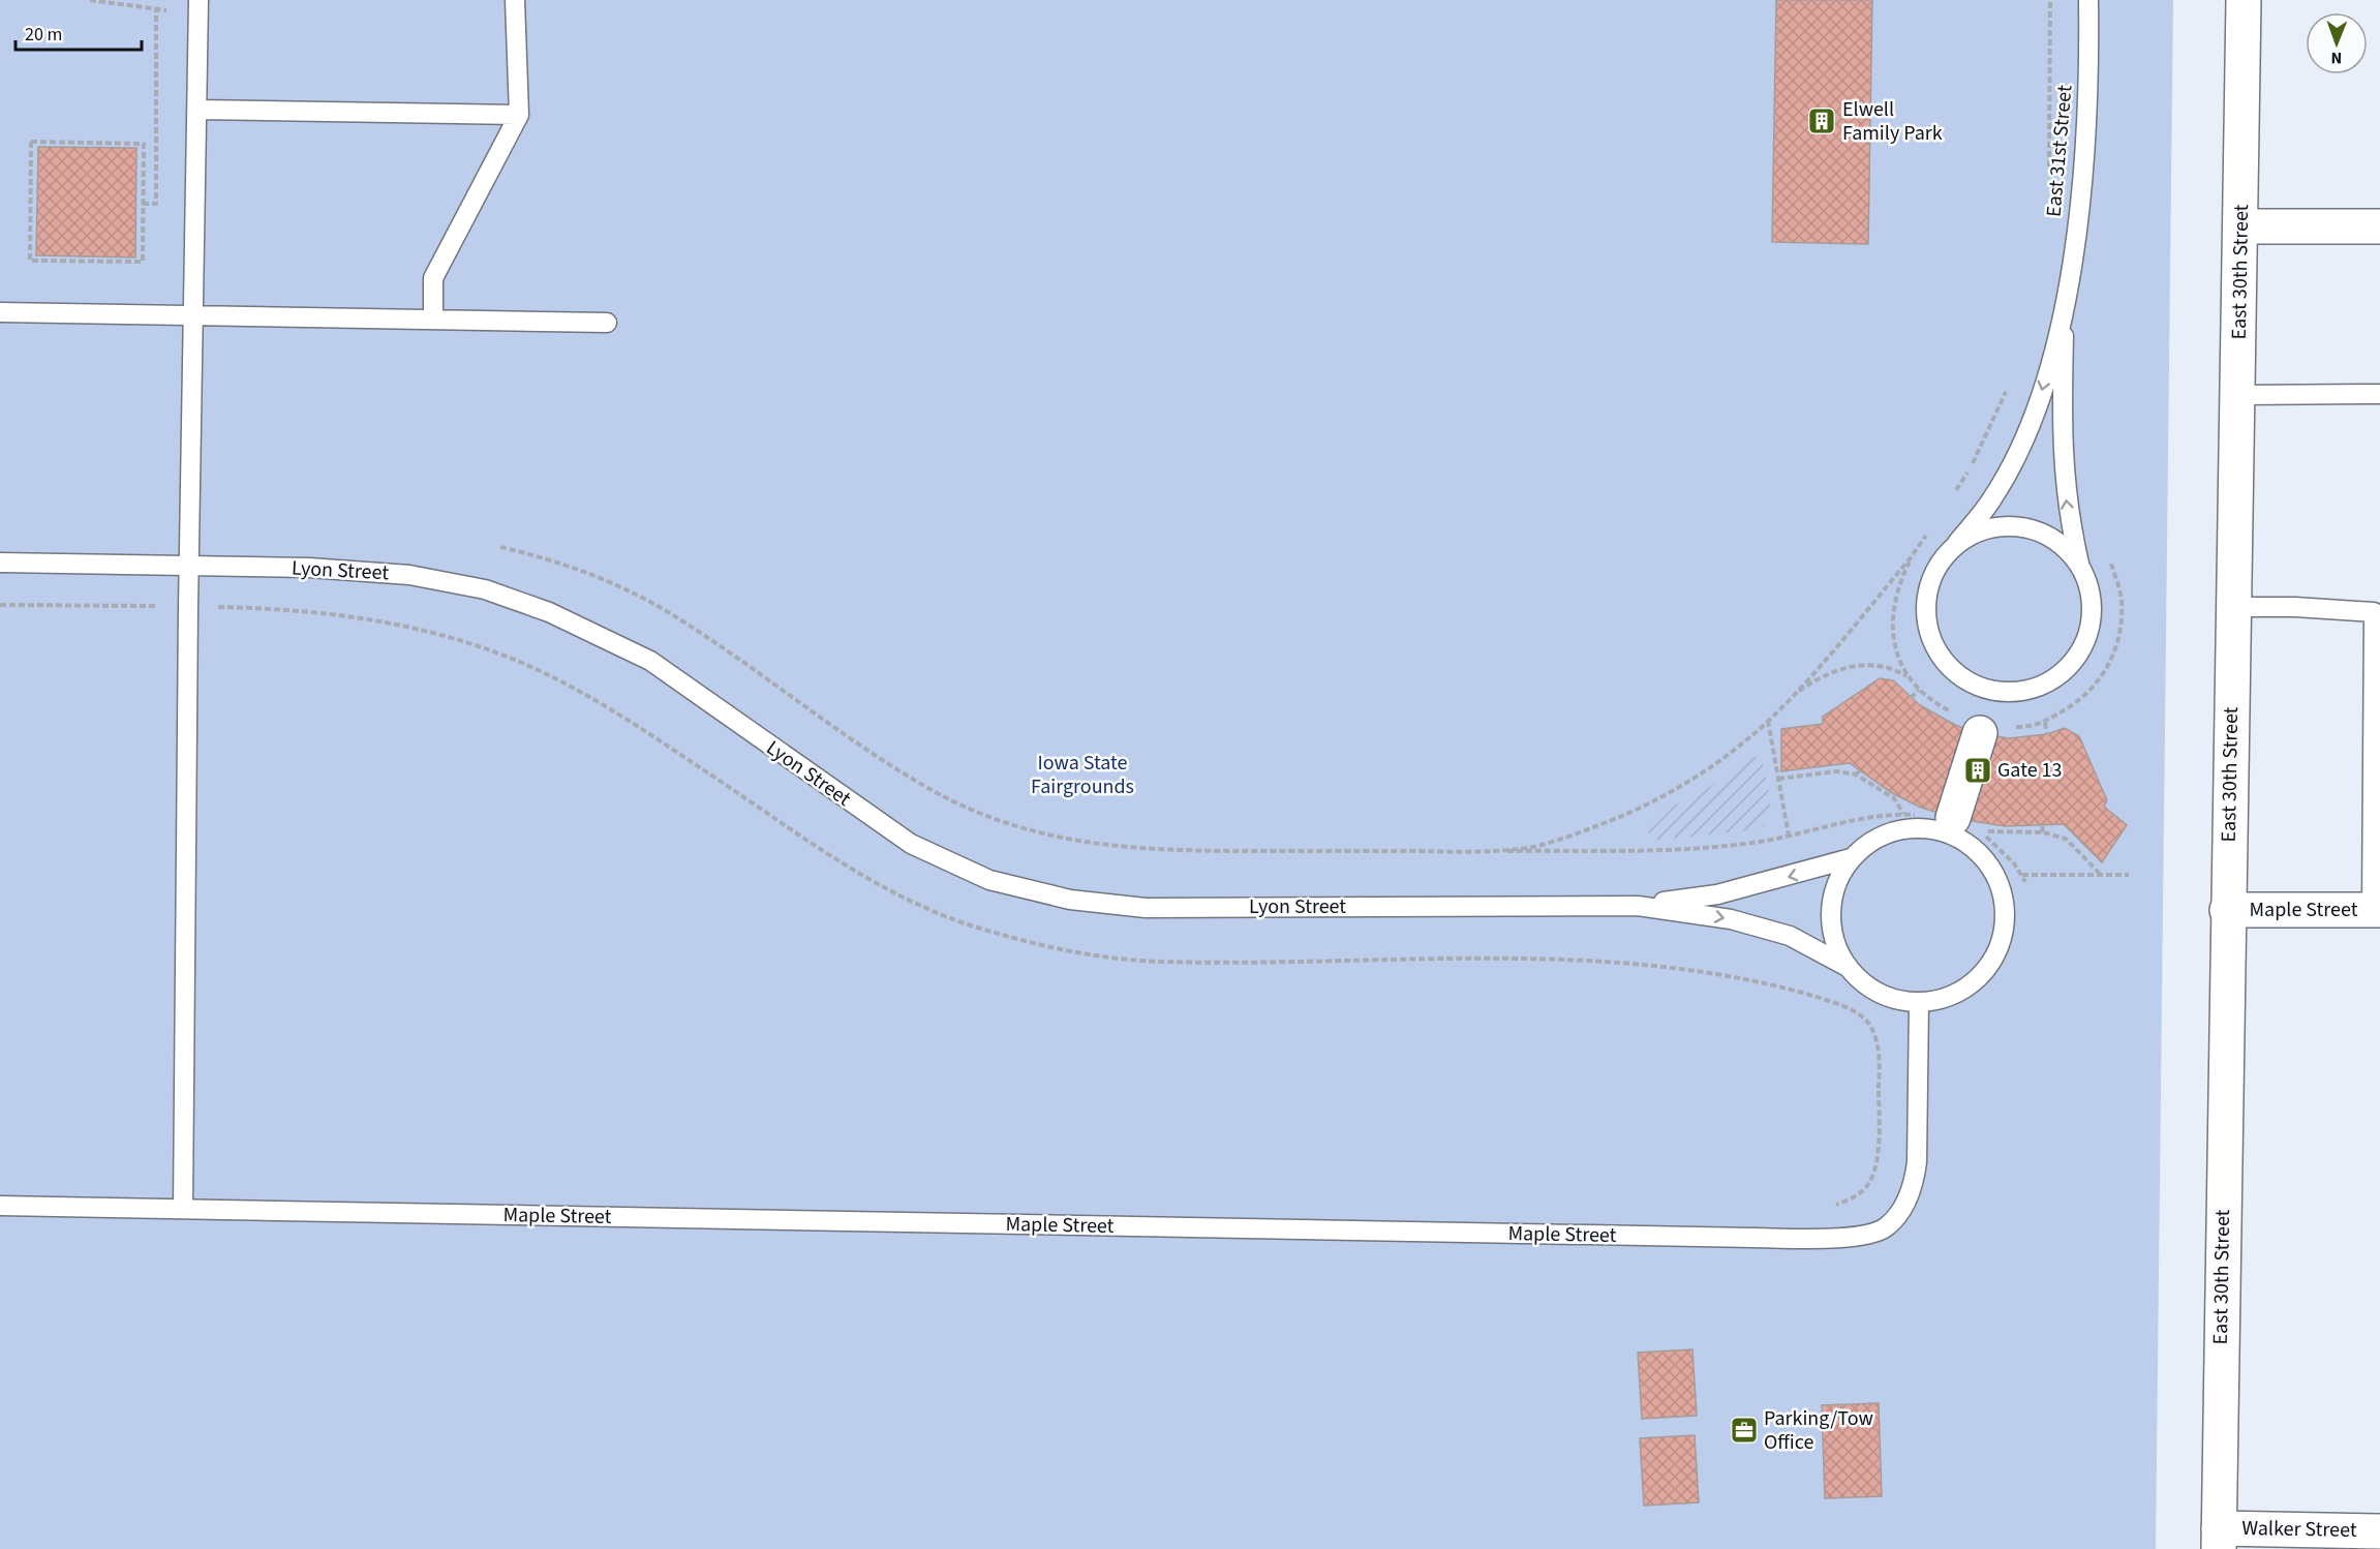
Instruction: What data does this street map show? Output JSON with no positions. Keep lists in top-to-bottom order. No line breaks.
{"streets":{"main road":["East 30th Street","Maple Street","Walker Street"],"lane":["East 31st Street","Lyon Street"]},"crossings":[["East 30th Street","Maple Street"],["East 30th Street","Walker Street"]],"parks":["Iowa State Fairgrounds"],"places":{"building":["Elwell Family Park","Gate 13"],"office":["Parking/Tow Office"]},"scale_bar":"20 m","north":"bottom"}
